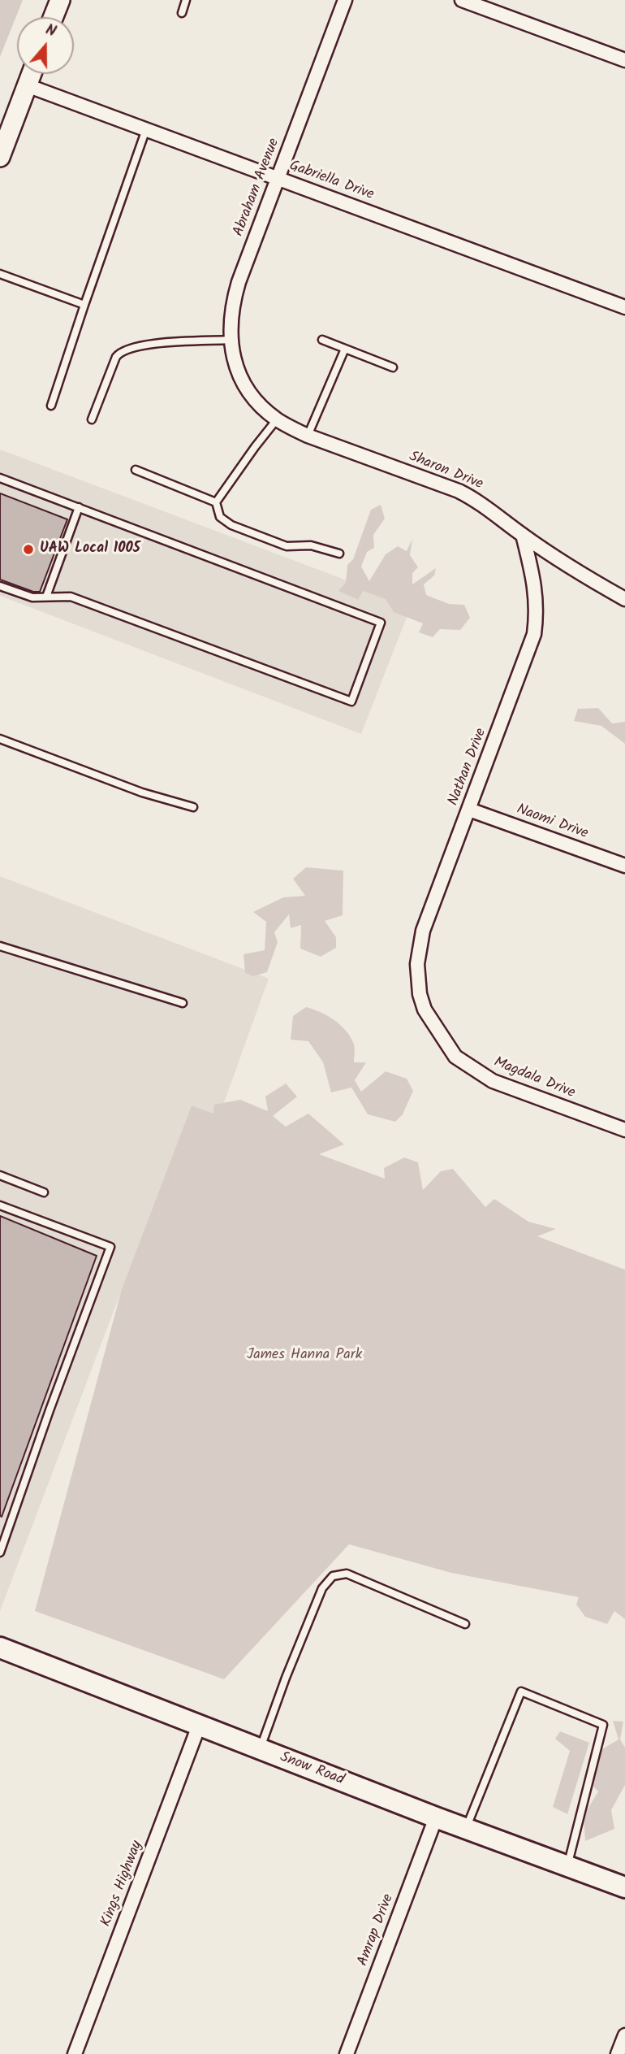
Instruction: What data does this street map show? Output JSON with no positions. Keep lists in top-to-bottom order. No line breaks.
{"streets":{"main road":["Snow Road"],"street":["Gabriella Drive","Abraham Avenue","Sharon Drive","Nathan Drive","Naomi Drive","Magdala Drive","Kings Highway","Amrap Drive"]},"crossings":[["Gabriella Drive","Abraham Avenue"],["Abraham Avenue","Sharon Drive"],["Sharon Drive","Nathan Drive"],["Nathan Drive","Naomi Drive"],["Nathan Drive","Magdala Drive"],["Snow Road","Kings Highway"],["Snow Road","Amrap Drive"]],"parks":["James Hanna Park"],"places":["UAW Local 1005"],"north":"top"}
